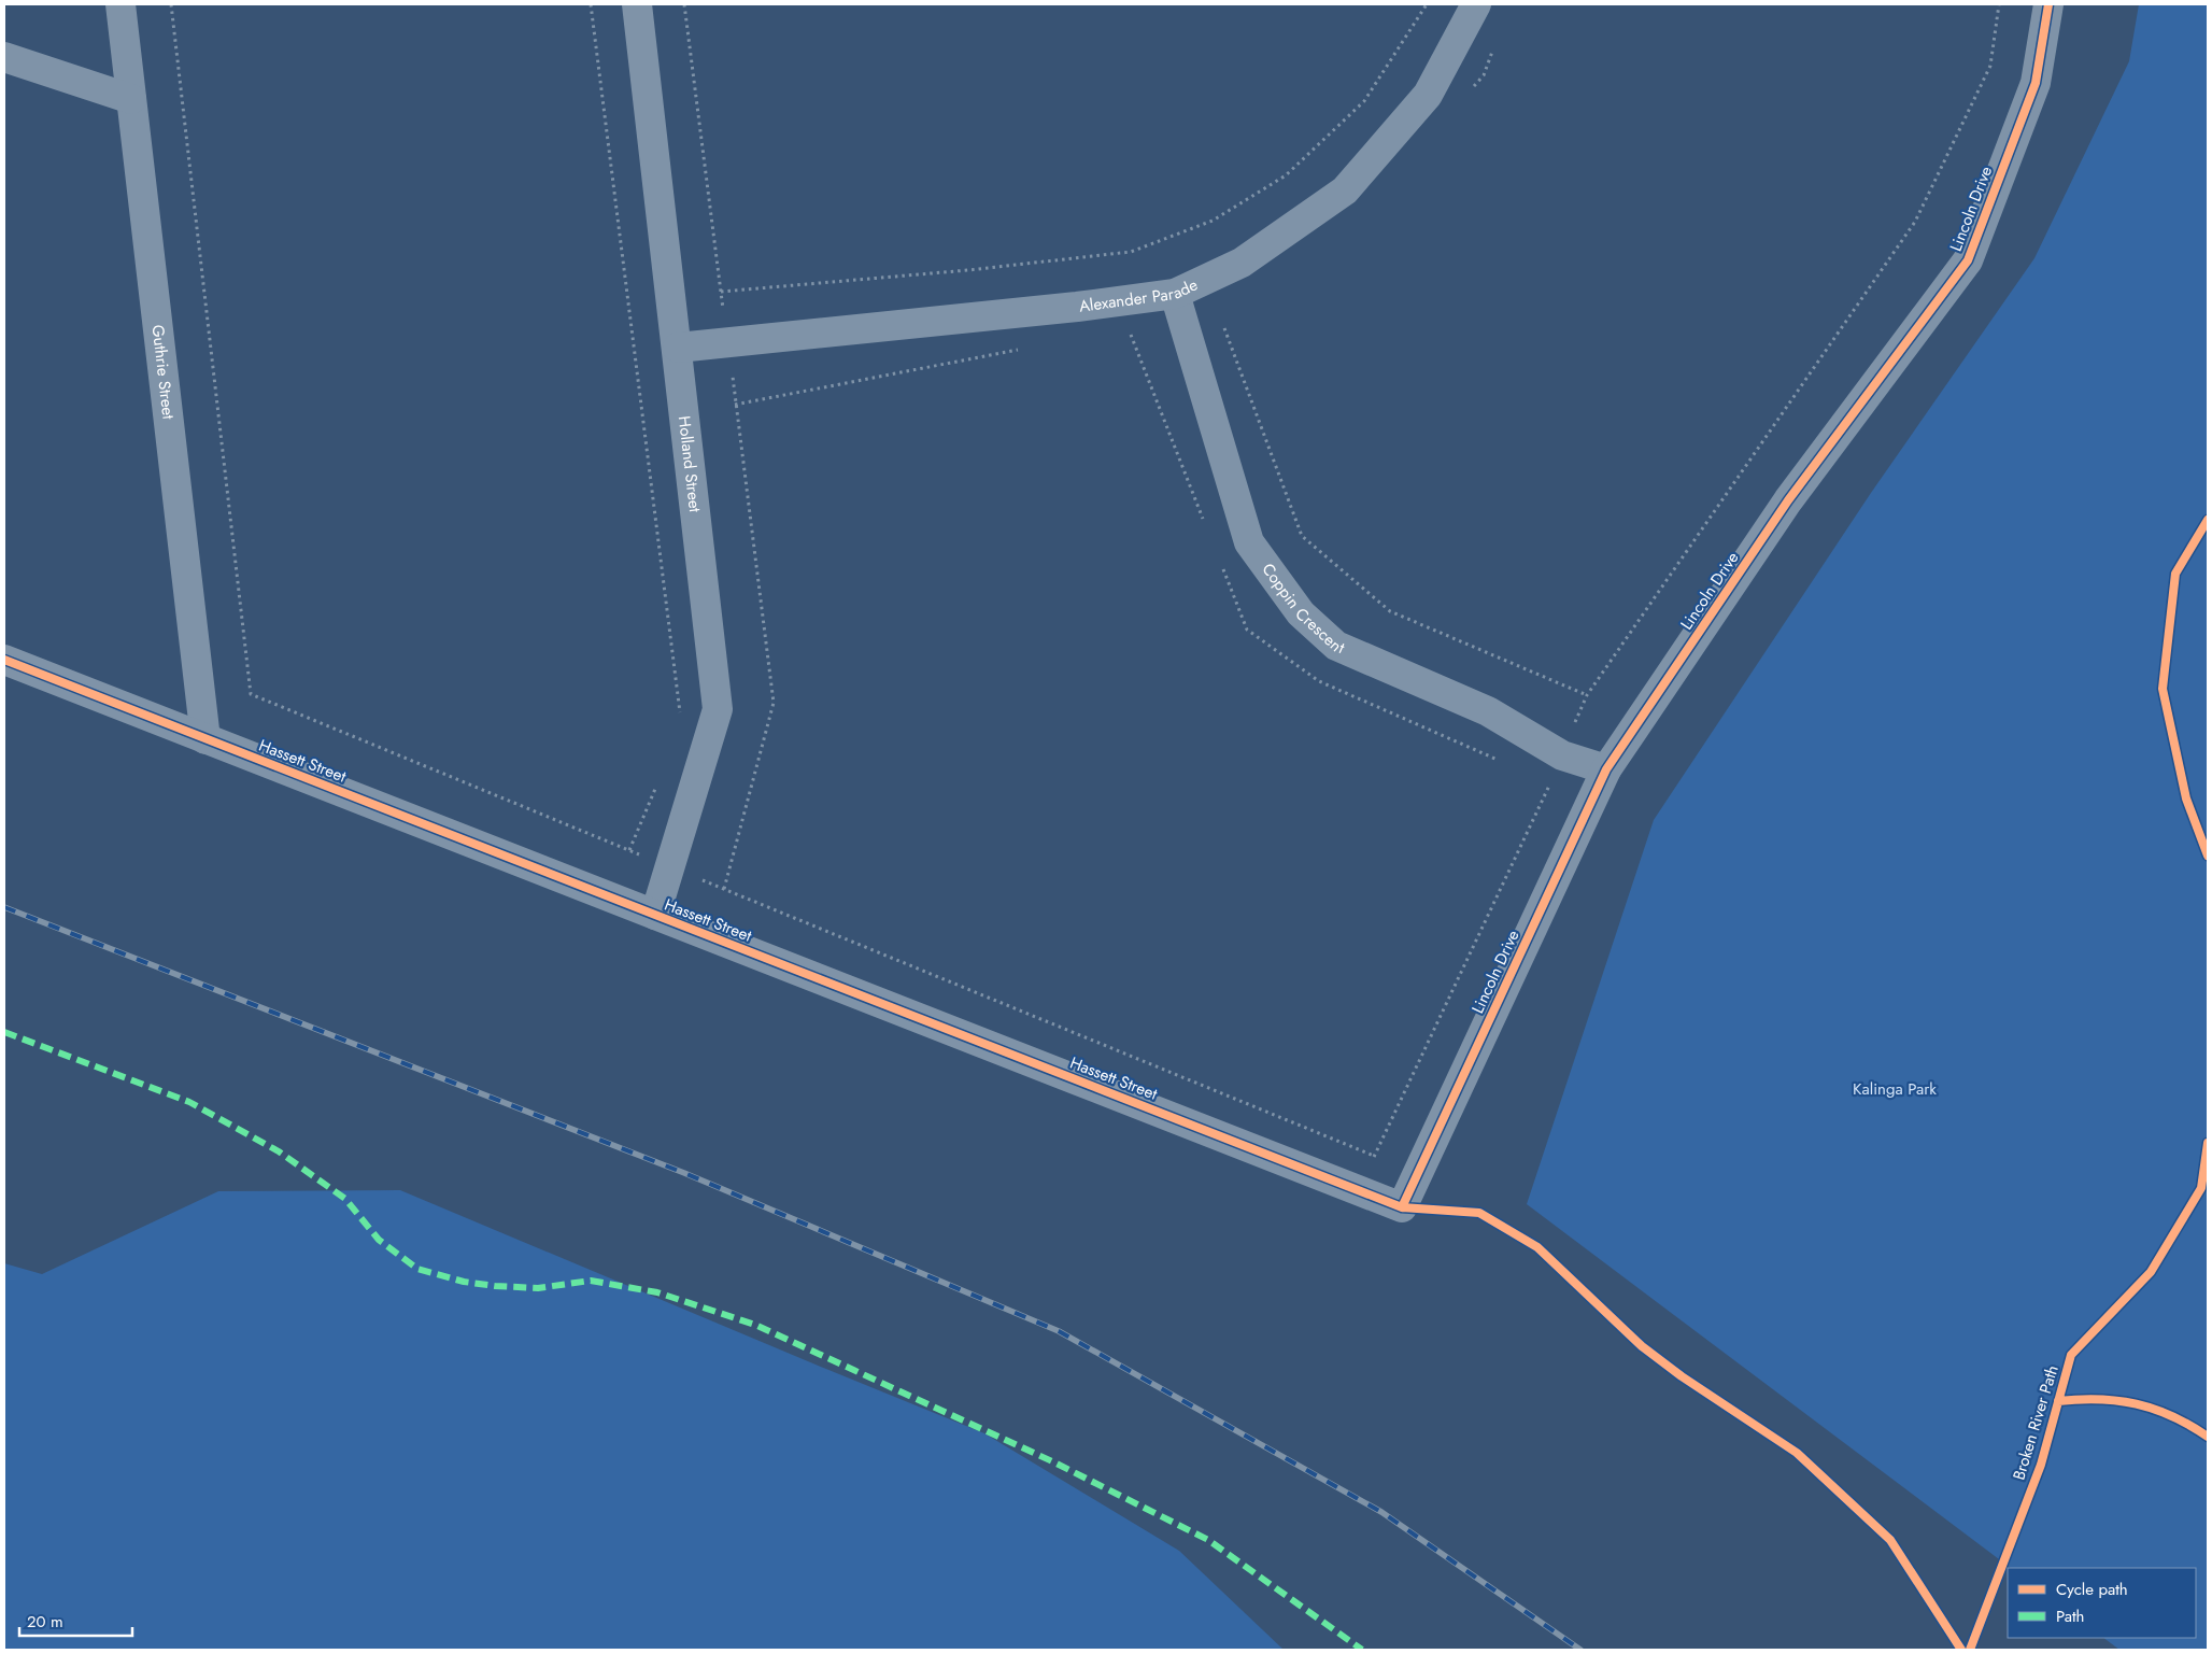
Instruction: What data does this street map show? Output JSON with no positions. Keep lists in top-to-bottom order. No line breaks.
{"streets":{"street":["Lincoln Drive","Alexander Parade","Guthrie Street","Holland Street","Coppin Crescent","Hassett Street"],"cycle path":["Broken River Path"]},"crossings":[["Lincoln Drive","Coppin Crescent"],["Lincoln Drive","Hassett Street"],["Alexander Parade","Holland Street"],["Alexander Parade","Coppin Crescent"],["Guthrie Street","Hassett Street"],["Holland Street","Hassett Street"]],"parks":["Kalinga Park"],"legend":["Cycle path","Path"],"scale_bar":"20 m"}
